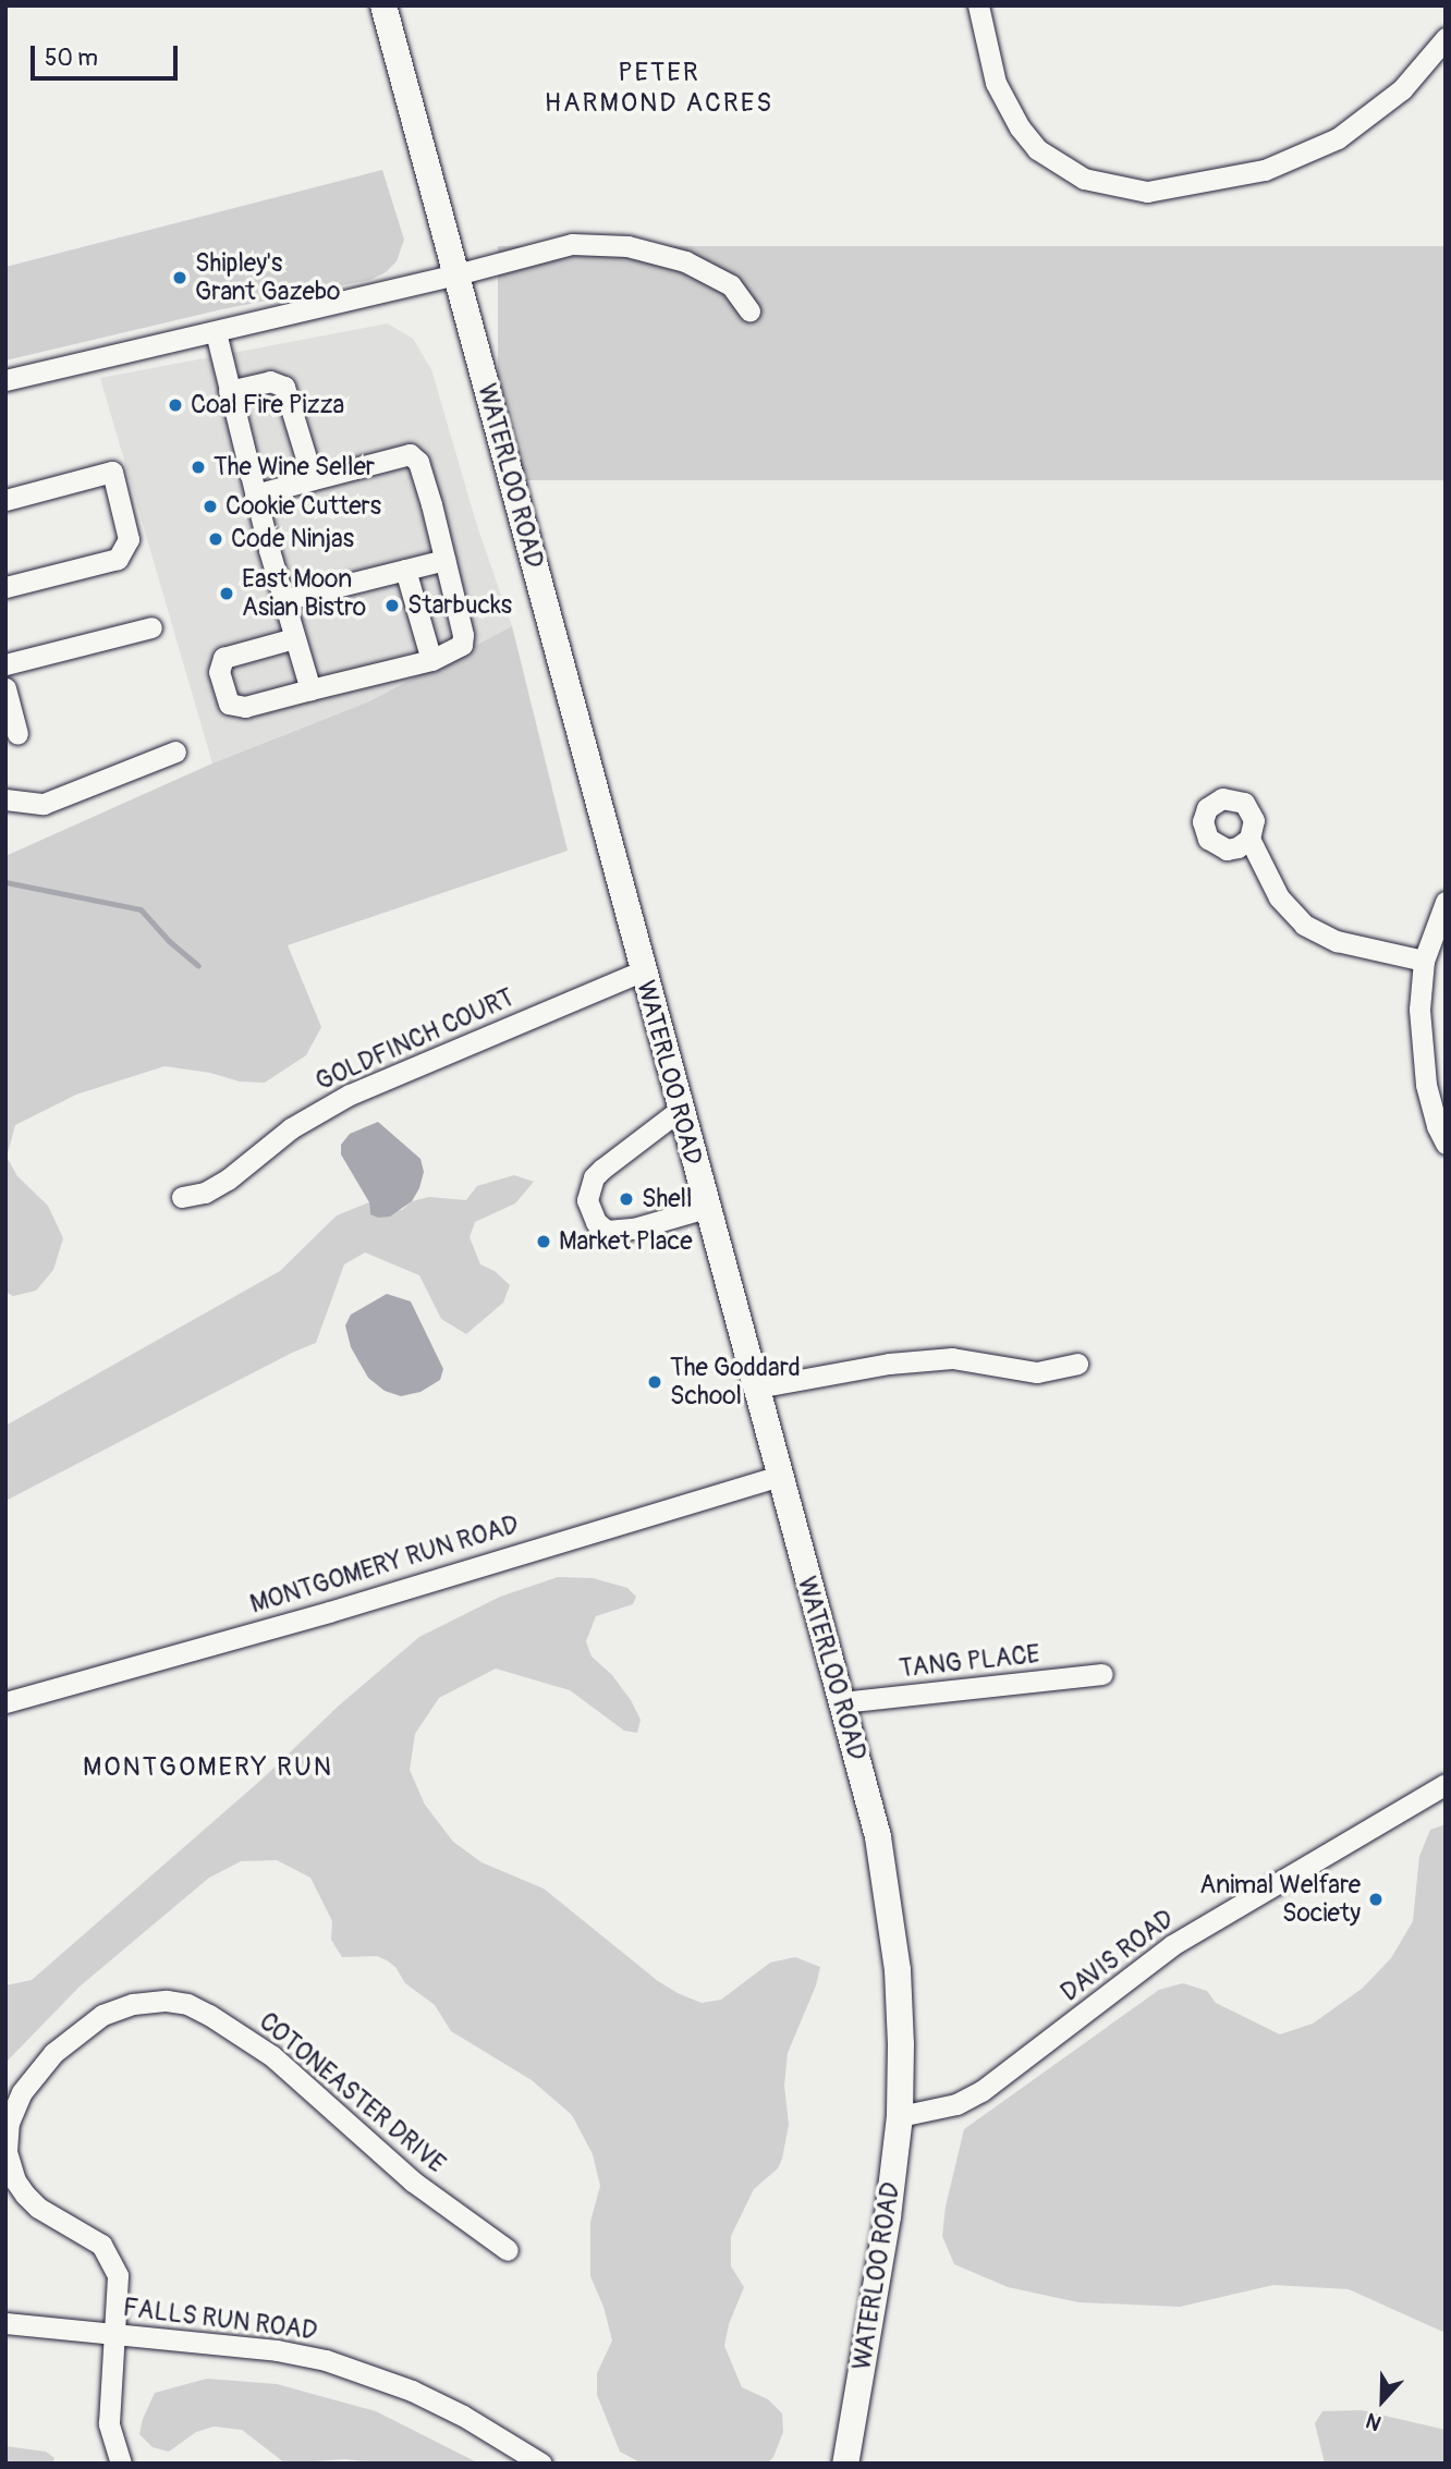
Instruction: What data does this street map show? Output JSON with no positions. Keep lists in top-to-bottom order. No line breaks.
{"streets":{"main road":["WATERLOO ROAD"],"street":["GOLDFINCH COURT","MONTGOMERY RUN ROAD","TANG PLACE","DAVIS ROAD","COTONEASTER DRIVE","FALLS RUN ROAD"]},"crossings":[["WATERLOO ROAD","GOLDFINCH COURT"],["WATERLOO ROAD","MONTGOMERY RUN ROAD"],["WATERLOO ROAD","TANG PLACE"],["WATERLOO ROAD","DAVIS ROAD"],["COTONEASTER DRIVE","FALLS RUN ROAD"]],"districts":["PETER HARMOND ACRES","MONTGOMERY RUN"],"places":["Shipley's Grant Gazebo","Coal Fire Pizza","The Wine Seller","Cookie Cutters","Code Ninjas","East Moon Asian Bistro","Starbucks","Shell","Market Place","The Goddard School","Animal Welfare Society"],"scale_bar":"50 m","north":"bottom"}
